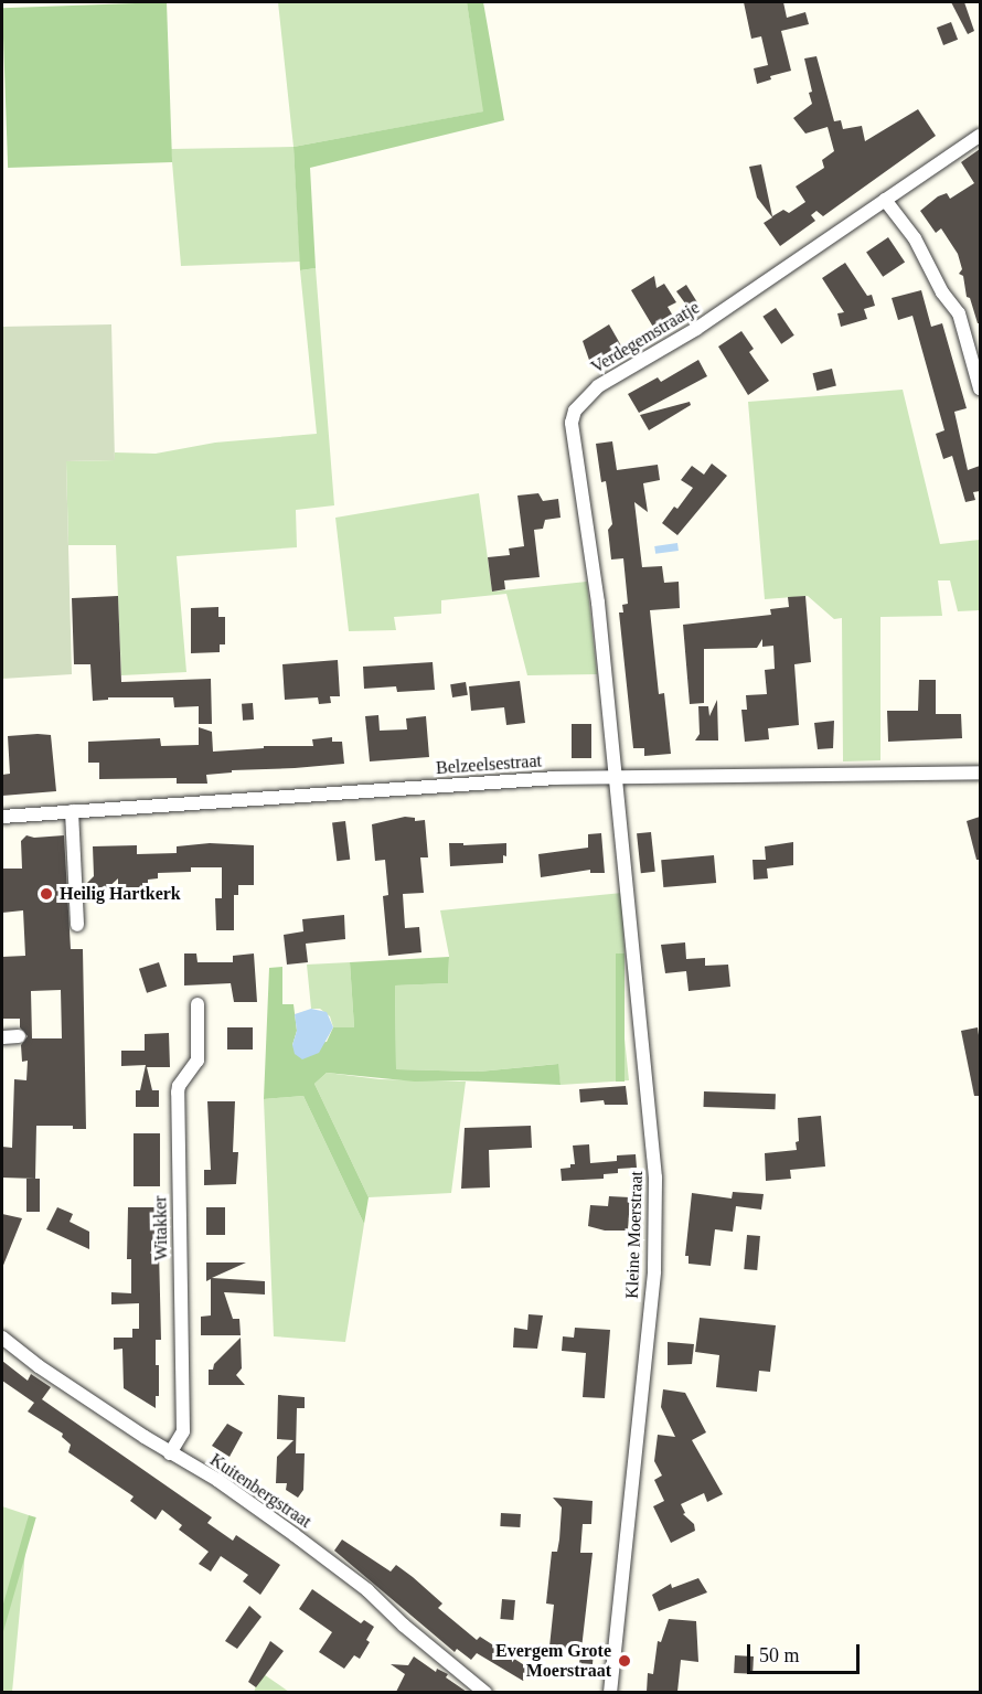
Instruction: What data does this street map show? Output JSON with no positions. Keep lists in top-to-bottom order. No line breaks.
{"streets":{"street":["Verdegemstraatje","Belzeelsestraat","Witakker","Kleine Moerstraat","Kuitenbergstraat"]},"crossings":[["Verdegemstraatje","Belzeelsestraat"],["Verdegemstraatje","Kleine Moerstraat"],["Belzeelsestraat","Kleine Moerstraat"],["Witakker","Kuitenbergstraat"]],"places":["Heilig Hartkerk","Evergem Grote Moerstraat"],"scale_bar":"50 m"}
